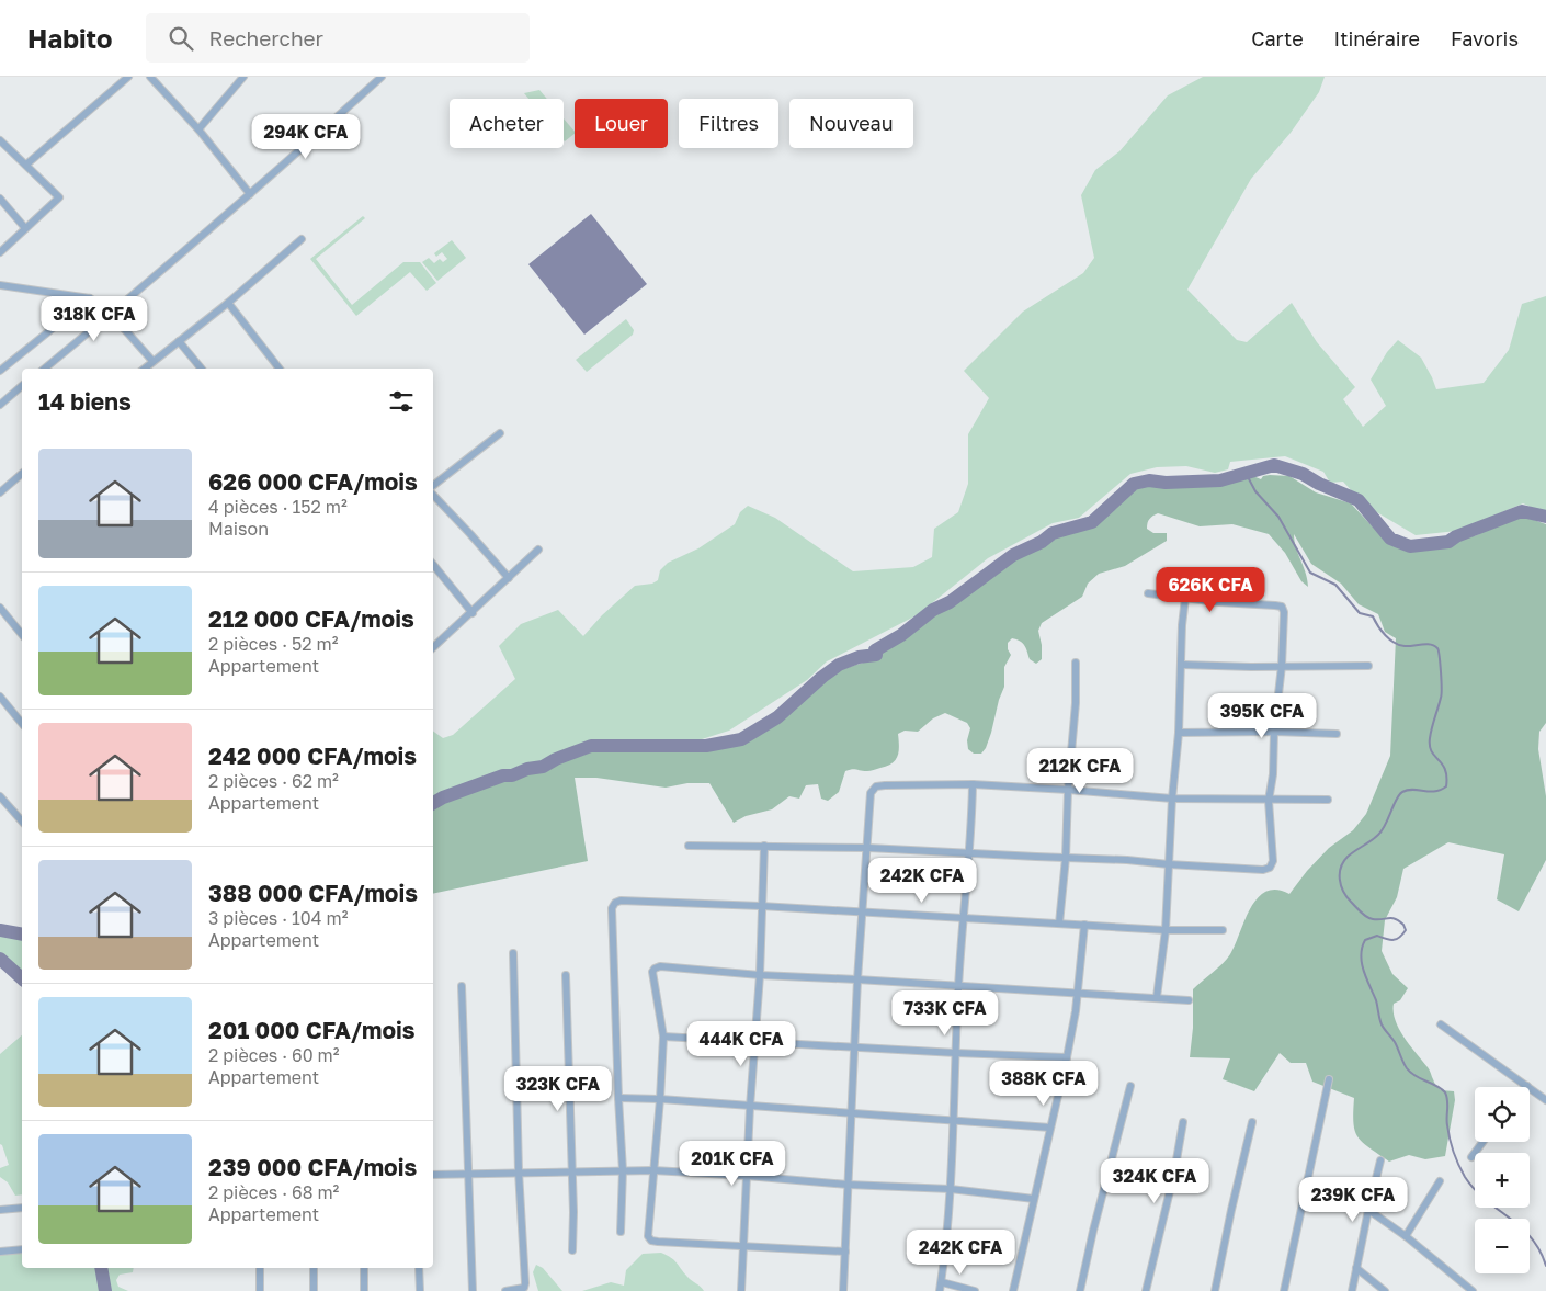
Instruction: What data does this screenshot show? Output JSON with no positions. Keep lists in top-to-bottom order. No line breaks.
{"page":{"header":"Habito","search":"Rechercher","nav":["Carte","Itinéraire","Favoris"],"chip":["Acheter","Louer","Filtres","Nouveau"],"price":["294K CFA","318K CFA","626K CFA","395K CFA","212K CFA","242K CFA","733K CFA","444K CFA","388K CFA","323K CFA","201K CFA","324K CFA","239K CFA","242K CFA"],"heading":"14 biens","list":[{"name":"626 000 CFA/mois","note":"4 pièces · 152 m² · Maison"},{"name":"212 000 CFA/mois","note":"2 pièces · 52 m² · Appartement"},{"name":"242 000 CFA/mois","note":"2 pièces · 62 m² · Appartement"},{"name":"388 000 CFA/mois","note":"3 pièces · 104 m² · Appartement"},{"name":"201 000 CFA/mois","note":"2 pièces · 60 m² · Appartement"},{"name":"239 000 CFA/mois","note":"2 pièces · 68 m² · Appartement"}],"map_buttons":["+","−"]}}
